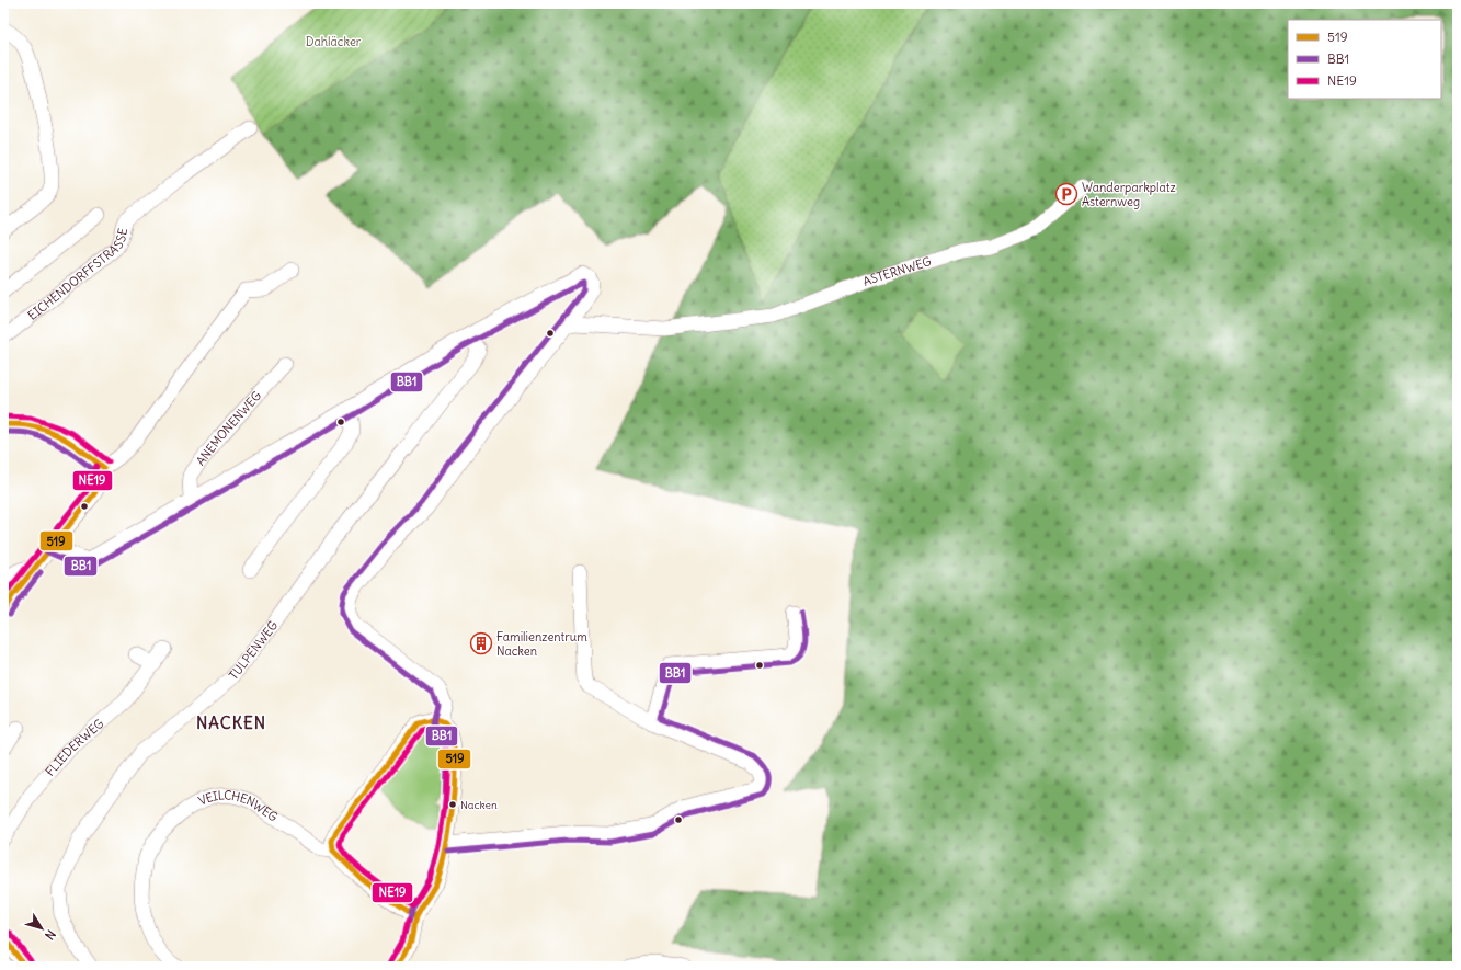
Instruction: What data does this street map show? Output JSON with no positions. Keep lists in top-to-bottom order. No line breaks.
{"streets":{"street":["EICHENDORFFSTRASSE","ASTERNWEG","ANEMONENWEG","TULPENWEG","FLIEDERWEG","VEILCHENWEG"]},"districts":["NACKEN"],"parks":["Dahläcker"],"places":{"parking":["Wanderparkplatz Asternweg"],"building":["Familienzentrum Nacken"],"other":["Nacken"]},"lines":["transit line BB1","transit line NE19","transit line 519"],"legend":["519","BB1","NE19"],"north":"bottom right"}
